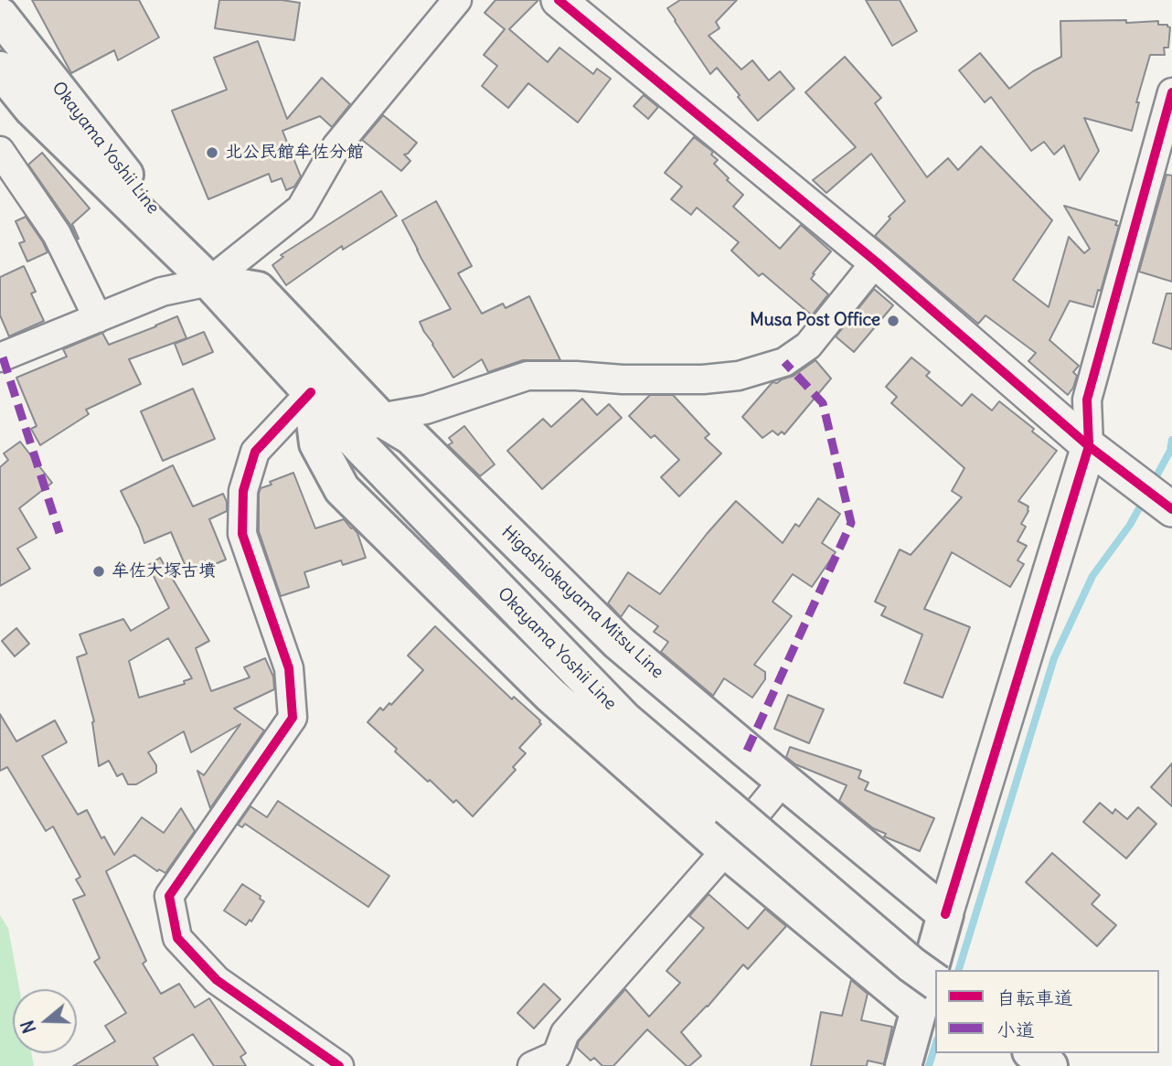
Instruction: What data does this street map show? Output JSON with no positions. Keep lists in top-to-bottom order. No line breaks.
{"streets":{"main road":["Okayama Yoshii Line","Higashiokayama Mitsu Line"]},"crossings":[["Okayama Yoshii Line","Higashiokayama Mitsu Line"]],"places":["北公民館牟佐分館","Musa Post Office","牟佐大塚古墳"],"legend":["自転車道","小道"],"north":"left"}
